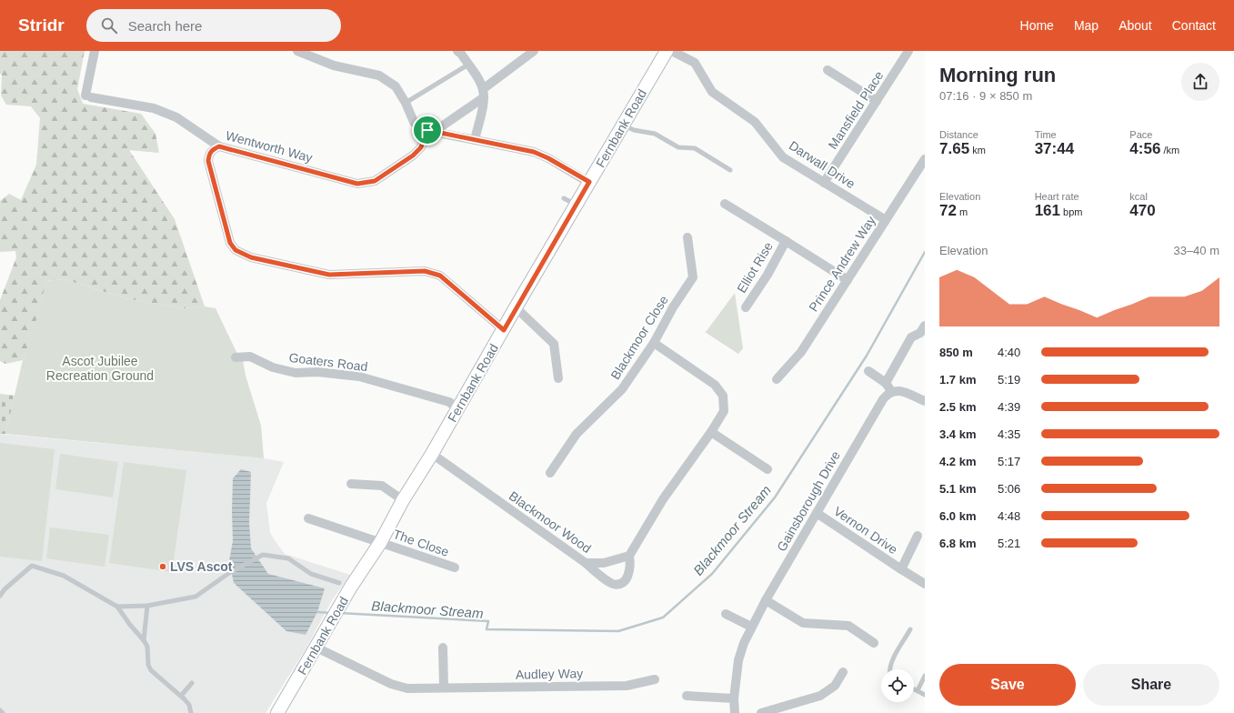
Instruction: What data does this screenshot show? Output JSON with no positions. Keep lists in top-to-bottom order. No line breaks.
{"streets":{"street":["Mansfield Place","Fernbank Road","Wentworth Way","Darwall Drive","Prince Andrew Way","Elliot Rise","Blackmoor Close","Goaters Road","Gainsborough Drive","Blackmoor Wood","Vernon Drive","The Close","Audley Way"]},"crossings":[["Mansfield Place","Darwall Drive"],["Fernbank Road","Goaters Road"],["Fernbank Road","Blackmoor Wood"],["Fernbank Road","The Close"],["Fernbank Road","Audley Way"],["Darwall Drive","Prince Andrew Way"],["Prince Andrew Way","Elliot Rise"],["Gainsborough Drive","Vernon Drive"]],"water":["Blackmoor Stream"],"parks":["Ascot Jubilee Recreation Ground"],"places":["LVS Ascot"],"page":{"header":"Stridr","search":"Search here","nav":["Home","Map","About","Contact"],"heading":["Morning run","07:16 · 9 × 850 m"],"stats":[["Distance","7.65 km"],["Time","37:44"],["Pace","4:56 /km"],["Elevation","72 m"],["Heart rate","161 bpm"],["kcal","470"]],"chart":["Elevation","33–40 m"],"list":[{"name":"850 m","note":"4:40"},{"name":"1.7 km","note":"5:19"},{"name":"2.5 km","note":"4:39"},{"name":"3.4 km","note":"4:35"},{"name":"4.2 km","note":"5:17"},{"name":"5.1 km","note":"5:06"},{"name":"6.0 km","note":"4:48"},{"name":"6.8 km","note":"5:21"}],"buttons":["Save","Share"]}}
